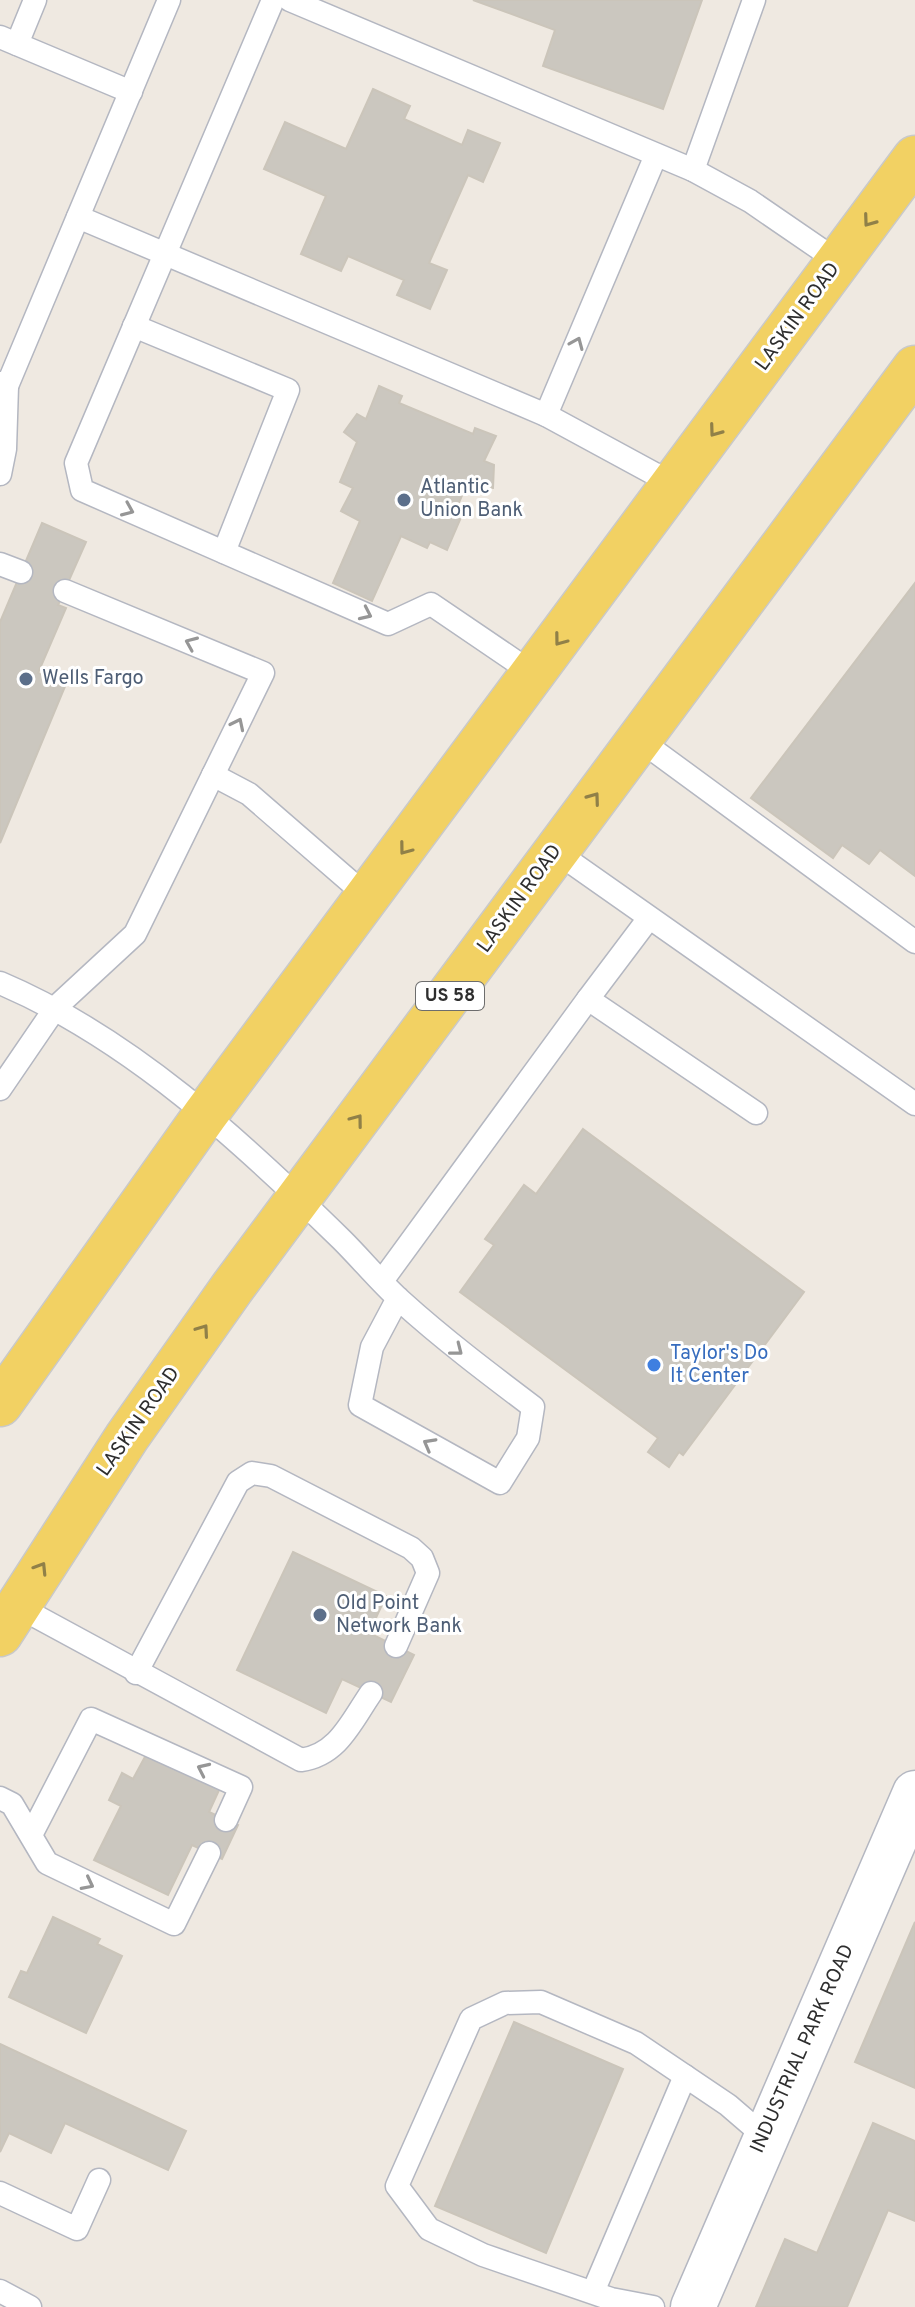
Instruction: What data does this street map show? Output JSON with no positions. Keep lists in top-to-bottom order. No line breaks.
{"streets":{"main road":["LASKIN ROAD","US 58"],"street":["INDUSTRIAL PARK ROAD"]},"places":["Atlantic Union Bank","Wells Fargo","Taylor's Do It Center","Old Point Network Bank"]}
